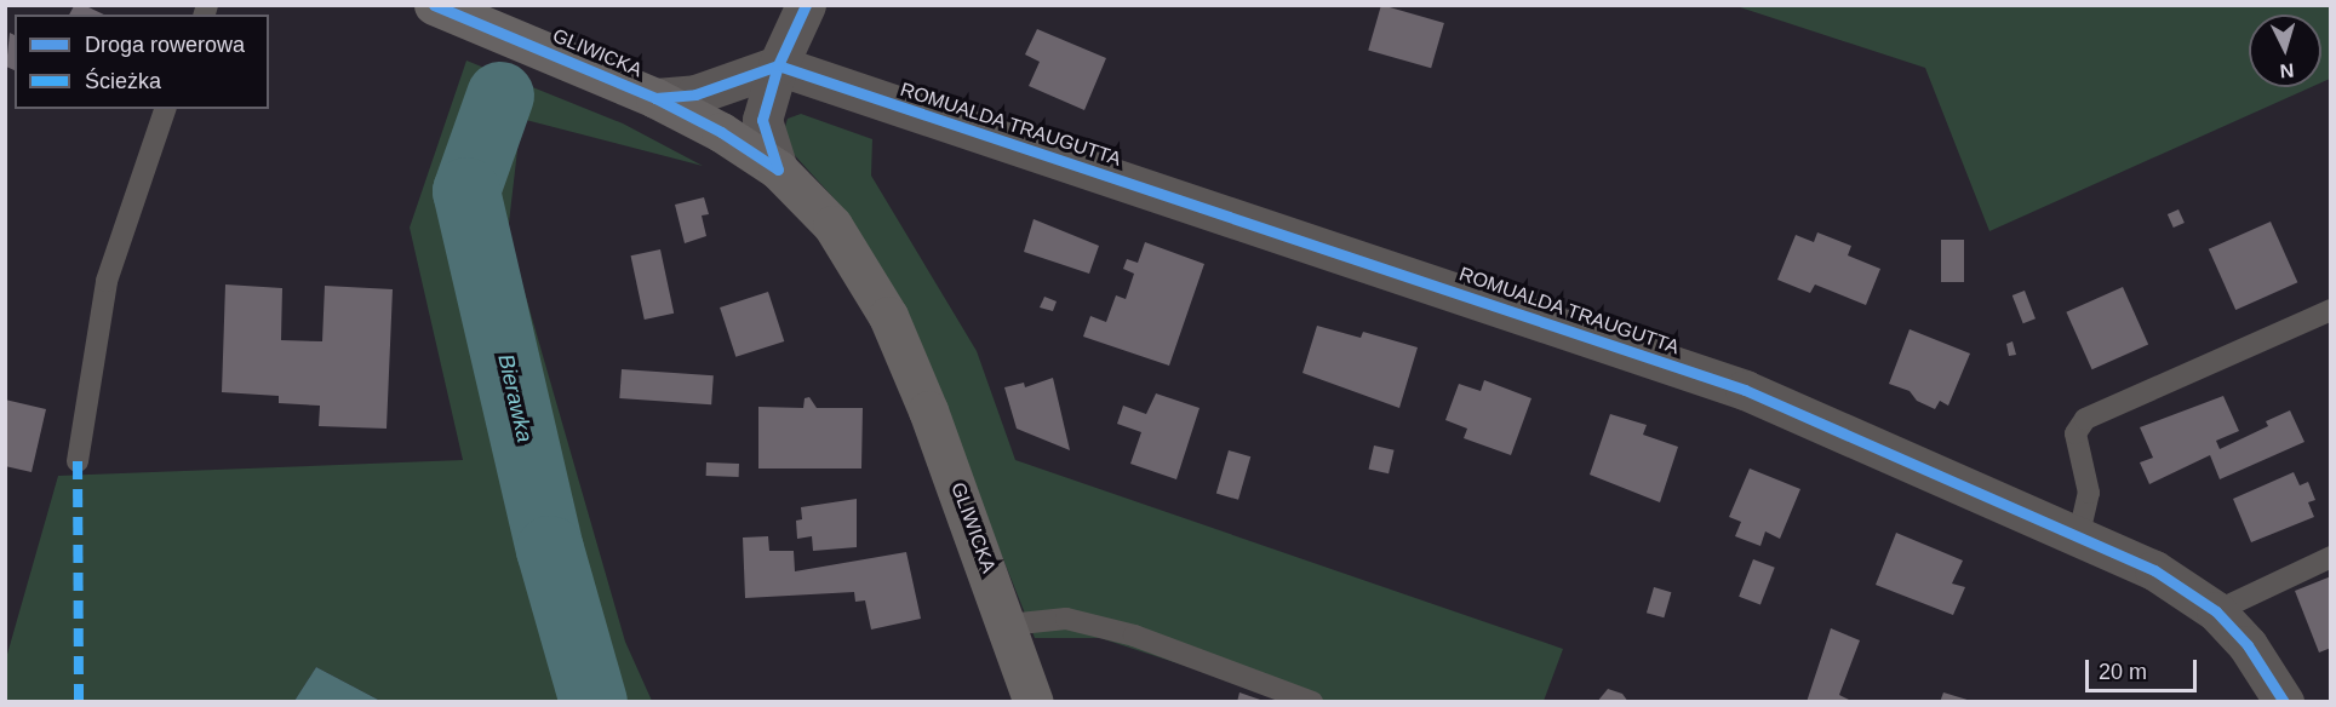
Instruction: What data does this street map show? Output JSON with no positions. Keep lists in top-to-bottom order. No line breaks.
{"streets":{"main road":["GLIWICKA"],"street":["ROMUALDA TRAUGUTTA"]},"water":["Bierawka"],"legend":["Droga rowerowa","Ścieżka"],"scale_bar":"20 m","north":"bottom"}
